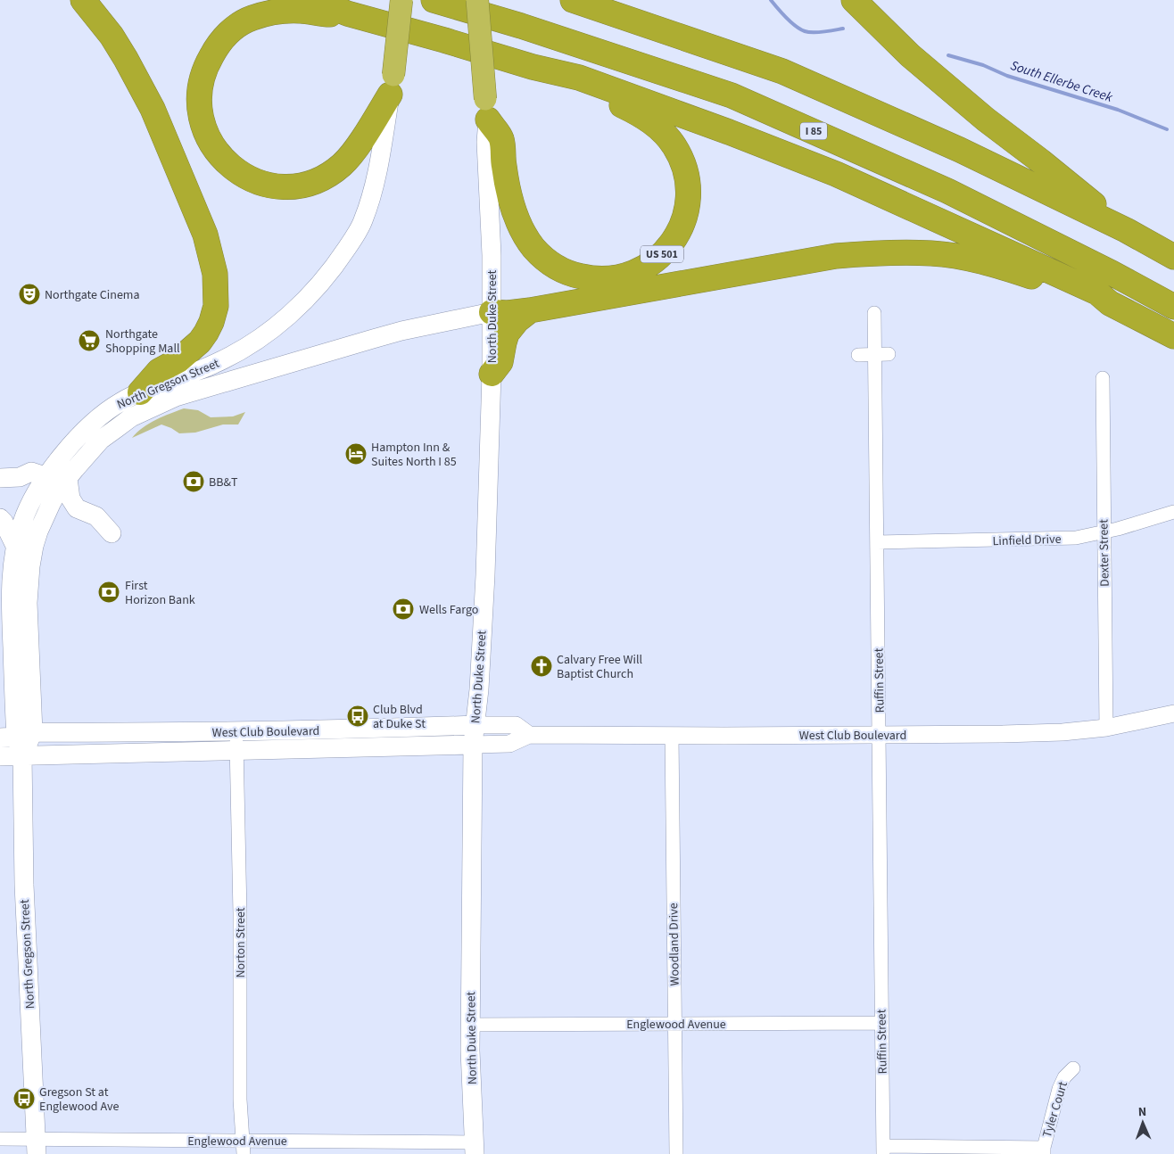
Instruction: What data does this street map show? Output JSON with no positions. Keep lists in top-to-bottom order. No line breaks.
{"streets":{"highway":["I 85","US 501","North Duke Street","North Gregson Street"],"main road":["West Club Boulevard"],"street":["Linfield Drive","Dexter Street","Ruffin Street","Norton Street","Woodland Drive","Englewood Avenue","Tyler Court"]},"crossings":[["US 501","North Duke Street"],["North Duke Street","North Gregson Street"],["North Duke Street","West Club Boulevard"],["North Duke Street","Englewood Avenue"],["North Gregson Street","West Club Boulevard"],["North Gregson Street","Englewood Avenue"],["Linfield Drive","Dexter Street"],["Linfield Drive","Ruffin Street"],["Dexter Street","West Club Boulevard"],["Ruffin Street","West Club Boulevard"],["Ruffin Street","Englewood Avenue"],["West Club Boulevard","Norton Street"],["West Club Boulevard","Woodland Drive"],["Norton Street","Englewood Avenue"],["Woodland Drive","Englewood Avenue"]],"water":["South Ellerbe Creek"],"places":{"theatre":["Northgate Cinema"],"supermarket":["Northgate Shopping Mall"],"hotel":["Hampton Inn & Suites North I 85"],"bank":["BB&T","First Horizon Bank","Wells Fargo"],"church":["Calvary Free Will Baptist Church"],"bus stop":["Club Blvd at Duke St","Gregson St at Englewood Ave"]},"north":"top"}
